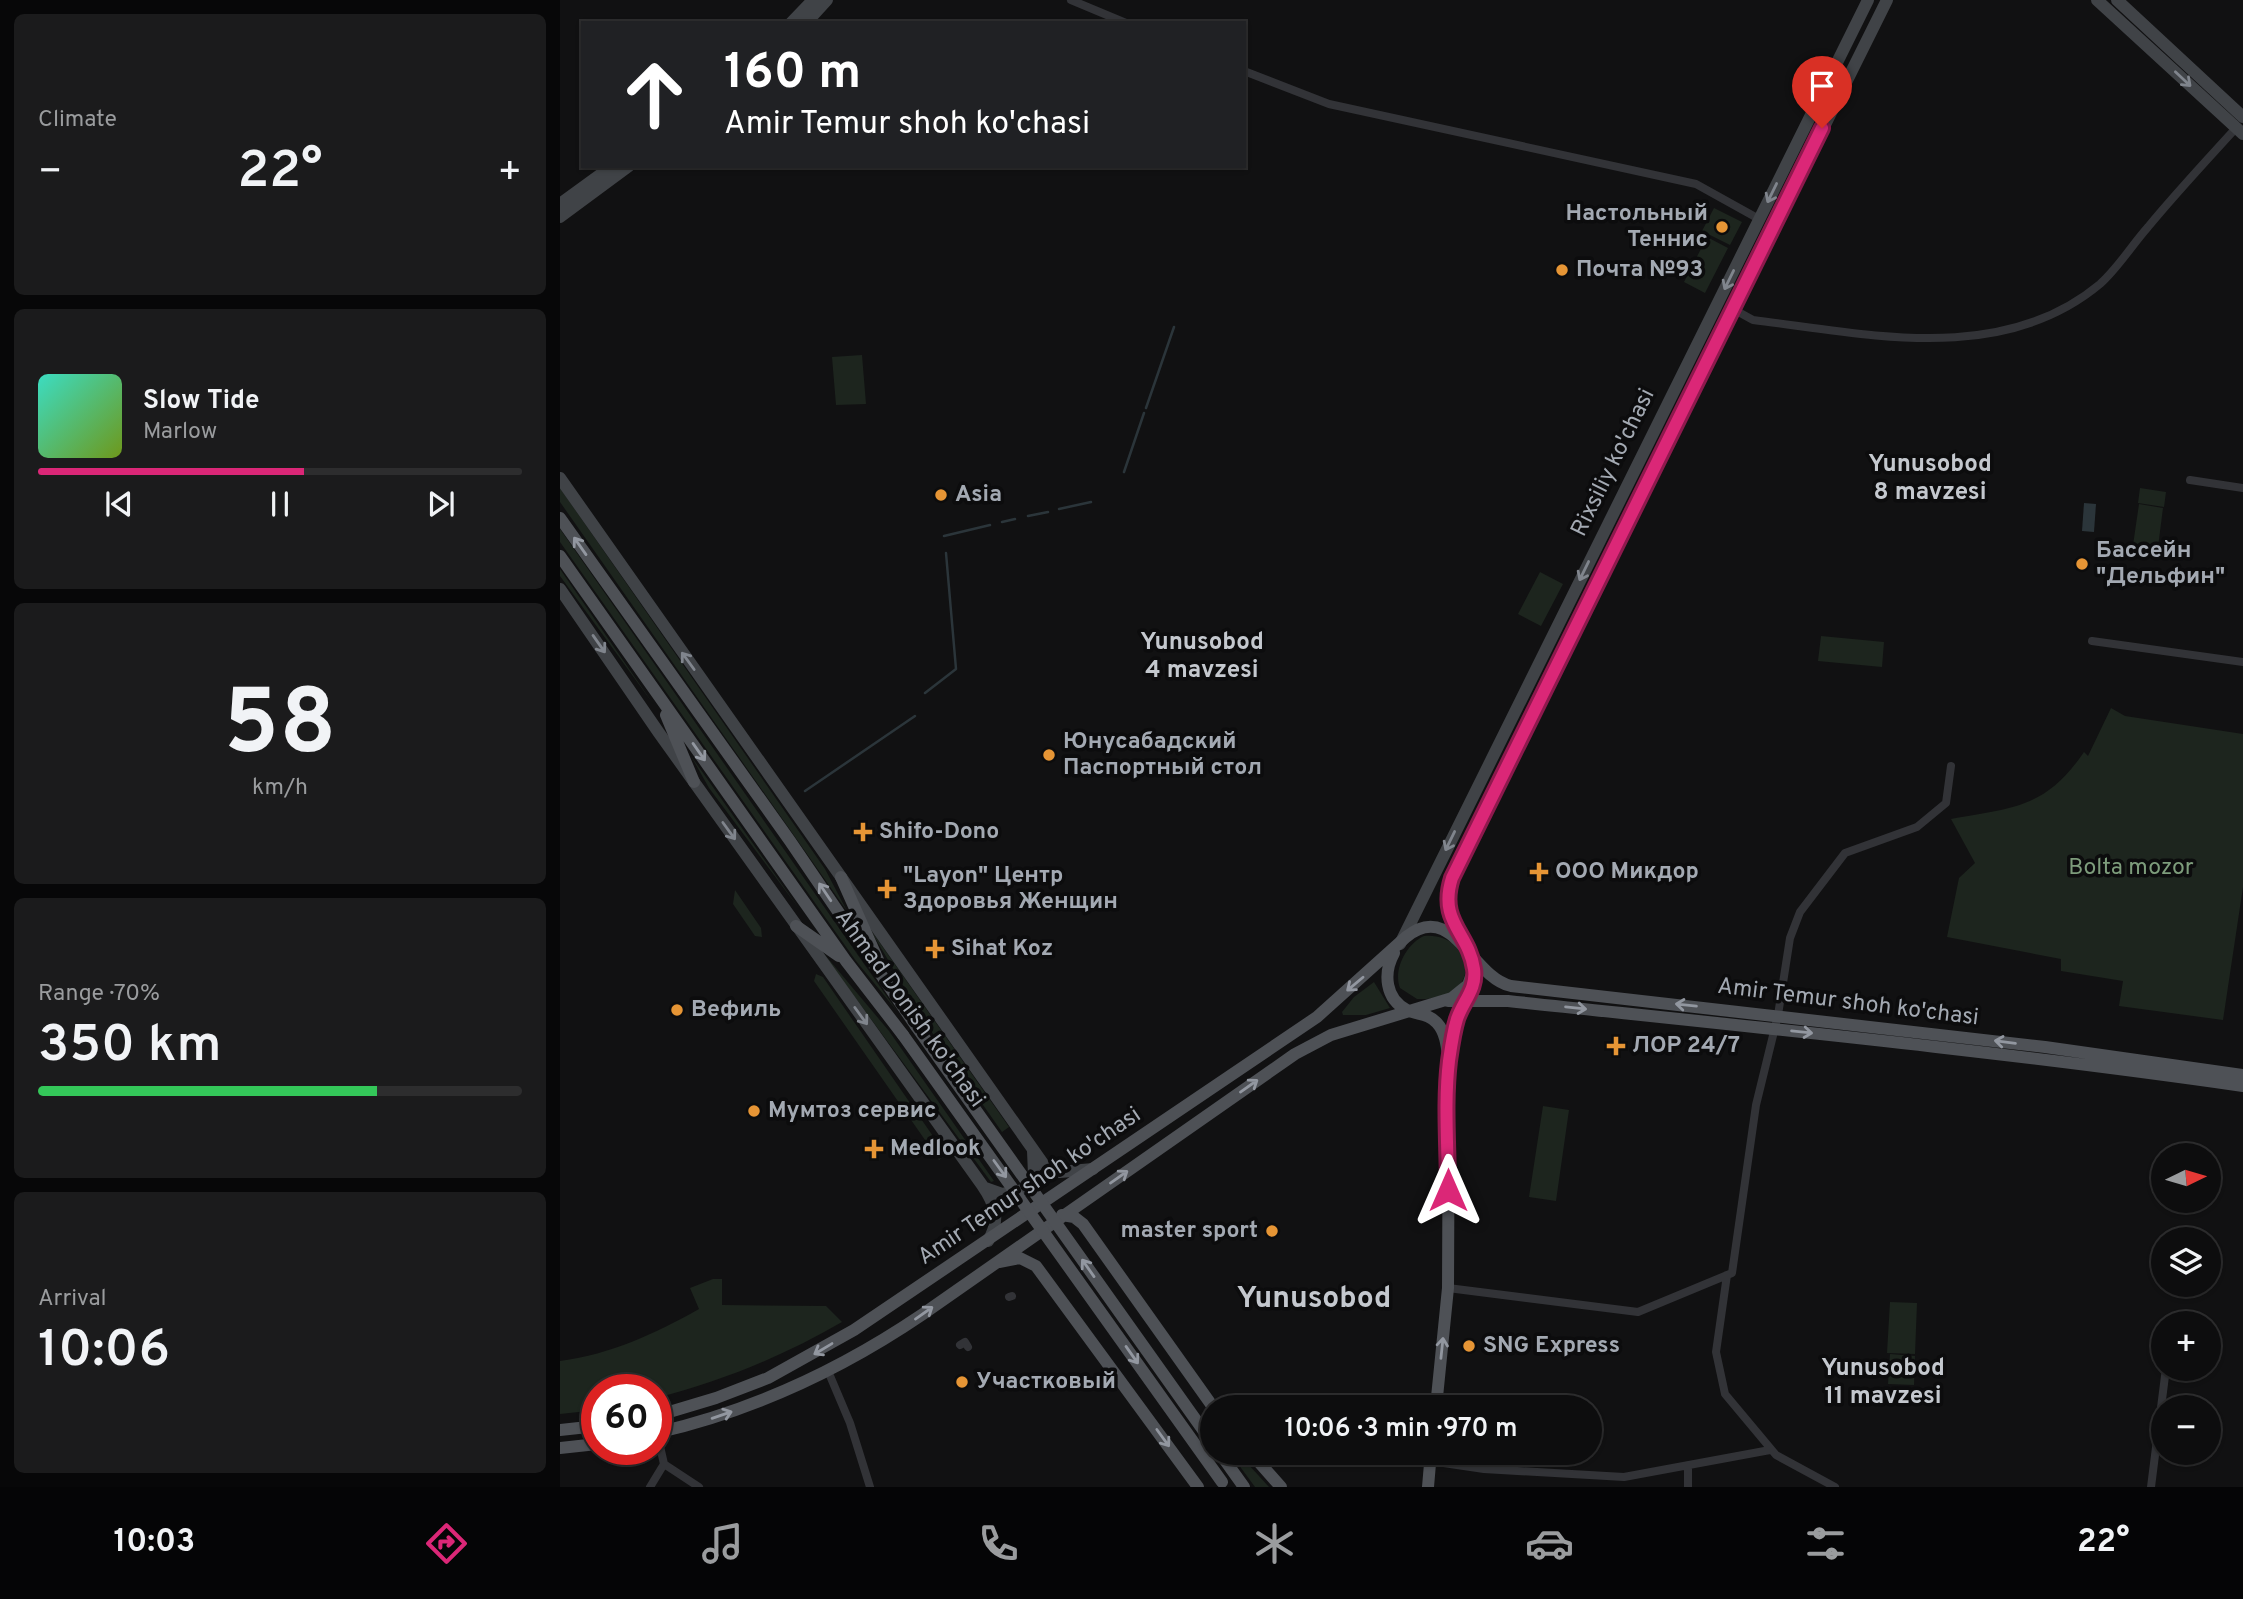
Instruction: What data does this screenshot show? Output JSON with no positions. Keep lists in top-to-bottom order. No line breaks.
{"streets":{"main road":["Rixsiliy ko'chasi","Amir Temur shoh ko'chasi","Ahmad Donish ko'chasi"]},"crossings":[["Rixsiliy ko'chasi","Amir Temur shoh ko'chasi"],["Amir Temur shoh ko'chasi","Ahmad Donish ko'chasi"]],"districts":["Yunusobod 8 mavzesi","Yunusobod 4 mavzesi","Yunusobod","Yunusobod 11 mavzesi"],"parks":["Bolta mozor"],"places":{"other":["Настольный Теннис","Почта №93","Asia","Бассейн \"Дельфин\"","Юнусабадский Паспортный стол","Вефиль","Мумтоз сервис","master sport","SNG Express","Участковый"],"health":["Shifo-Dono","ООО Микдор","\"Layon\" Центр Здоровья Женщин","Sihat Koz","ЛОР 24/7","Medlook"]},"north":"right","page":{"tile":["Climate",["58","km/h"],["Range · 70%","350 km"],["Arrival","10:06"]],"turn":["160 m","Amir Temur shoh ko'chasi"],"heat":["−","22°","+"],"song":["Slow Tide","Marlow"],"map_buttons":["+","−"],"limit":"60","trip":"10:06 · 3 min · 970 m","tabs":["10:03","22°"]}}
